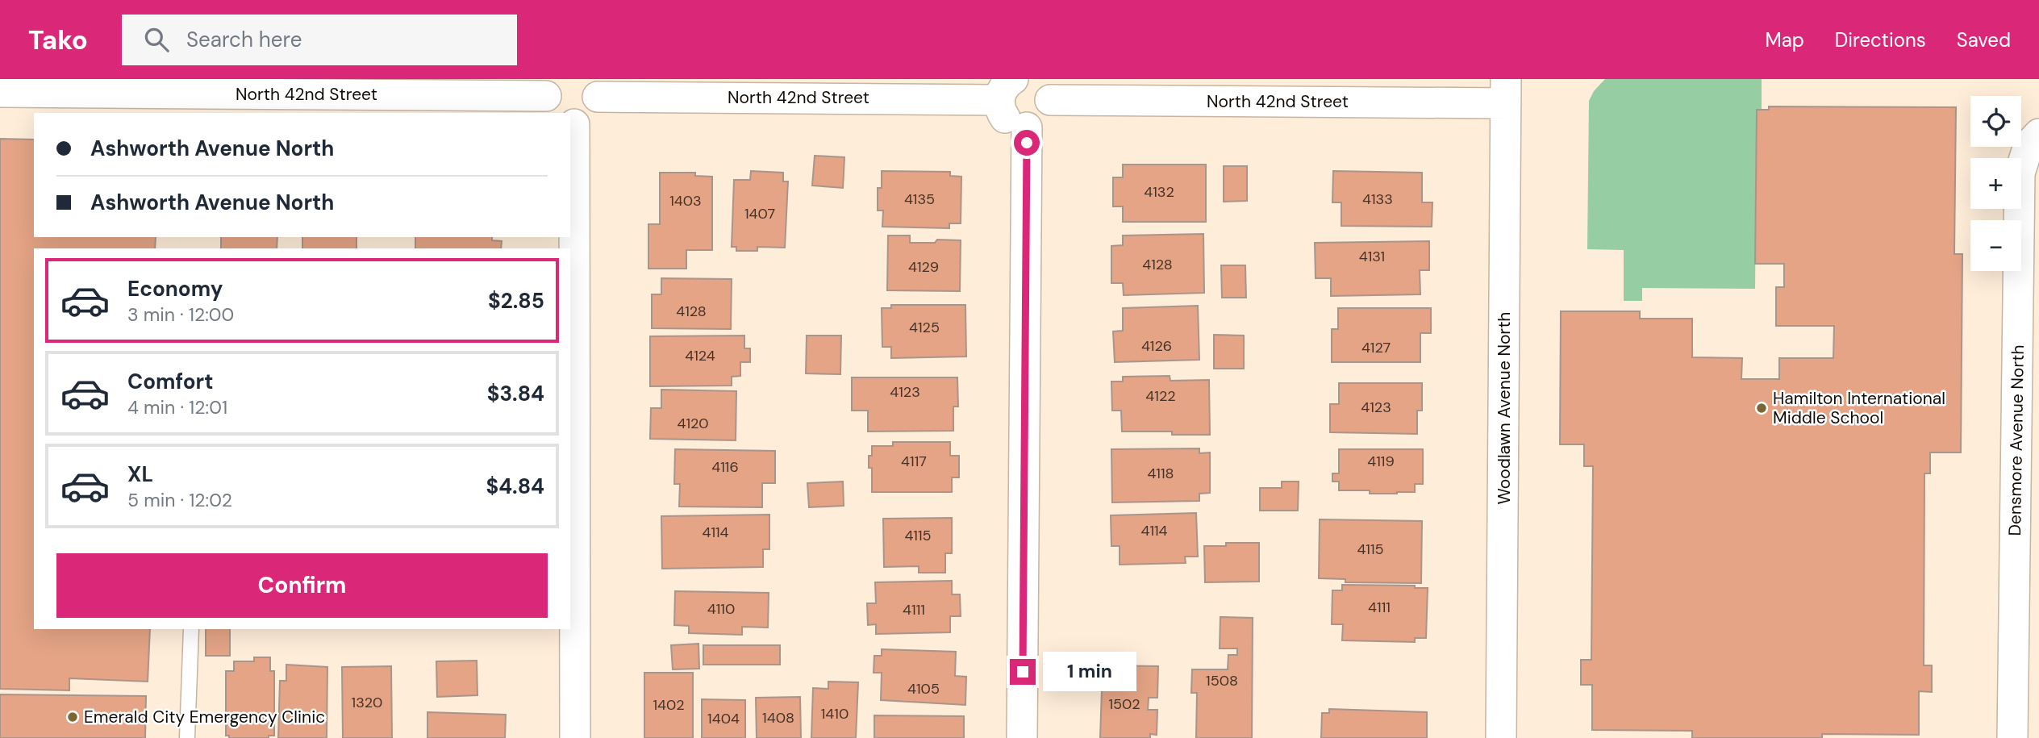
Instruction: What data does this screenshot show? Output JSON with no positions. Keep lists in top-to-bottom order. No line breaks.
{"streets":{"street":["North 42nd Street","Woodlawn Avenue North","Densmore Avenue North"]},"crossings":[["North 42nd Street","Woodlawn Avenue North"]],"places":["Hamilton International Middle School","Emerald City Emergency Clinic"],"house_numbers":["4132","4135","4133","1403","1407","4131","4128","4129","4128","4125","4126","4127","4124","4123","4122","4123","4120","4117","4119","4116","4118","4114","4114","4115","4115","4111","4110","4111","1508","4105","1320","1502","1402","1410","1408","1404"],"page":{"header":"Tako","search":"Search here","nav":["Map","Directions","Saved"],"map_buttons":["+","−"],"banner":["Ashworth Avenue North","Ashworth Avenue North"],"list":[{"name":"Economy","note":"3 min · 12:00","value":"$2.85"},{"name":"Comfort","note":"4 min · 12:01","value":"$3.84"},{"name":"XL","note":"5 min · 12:02","value":"$4.84"}],"buttons":"Confirm","bubble":"1 min"}}
